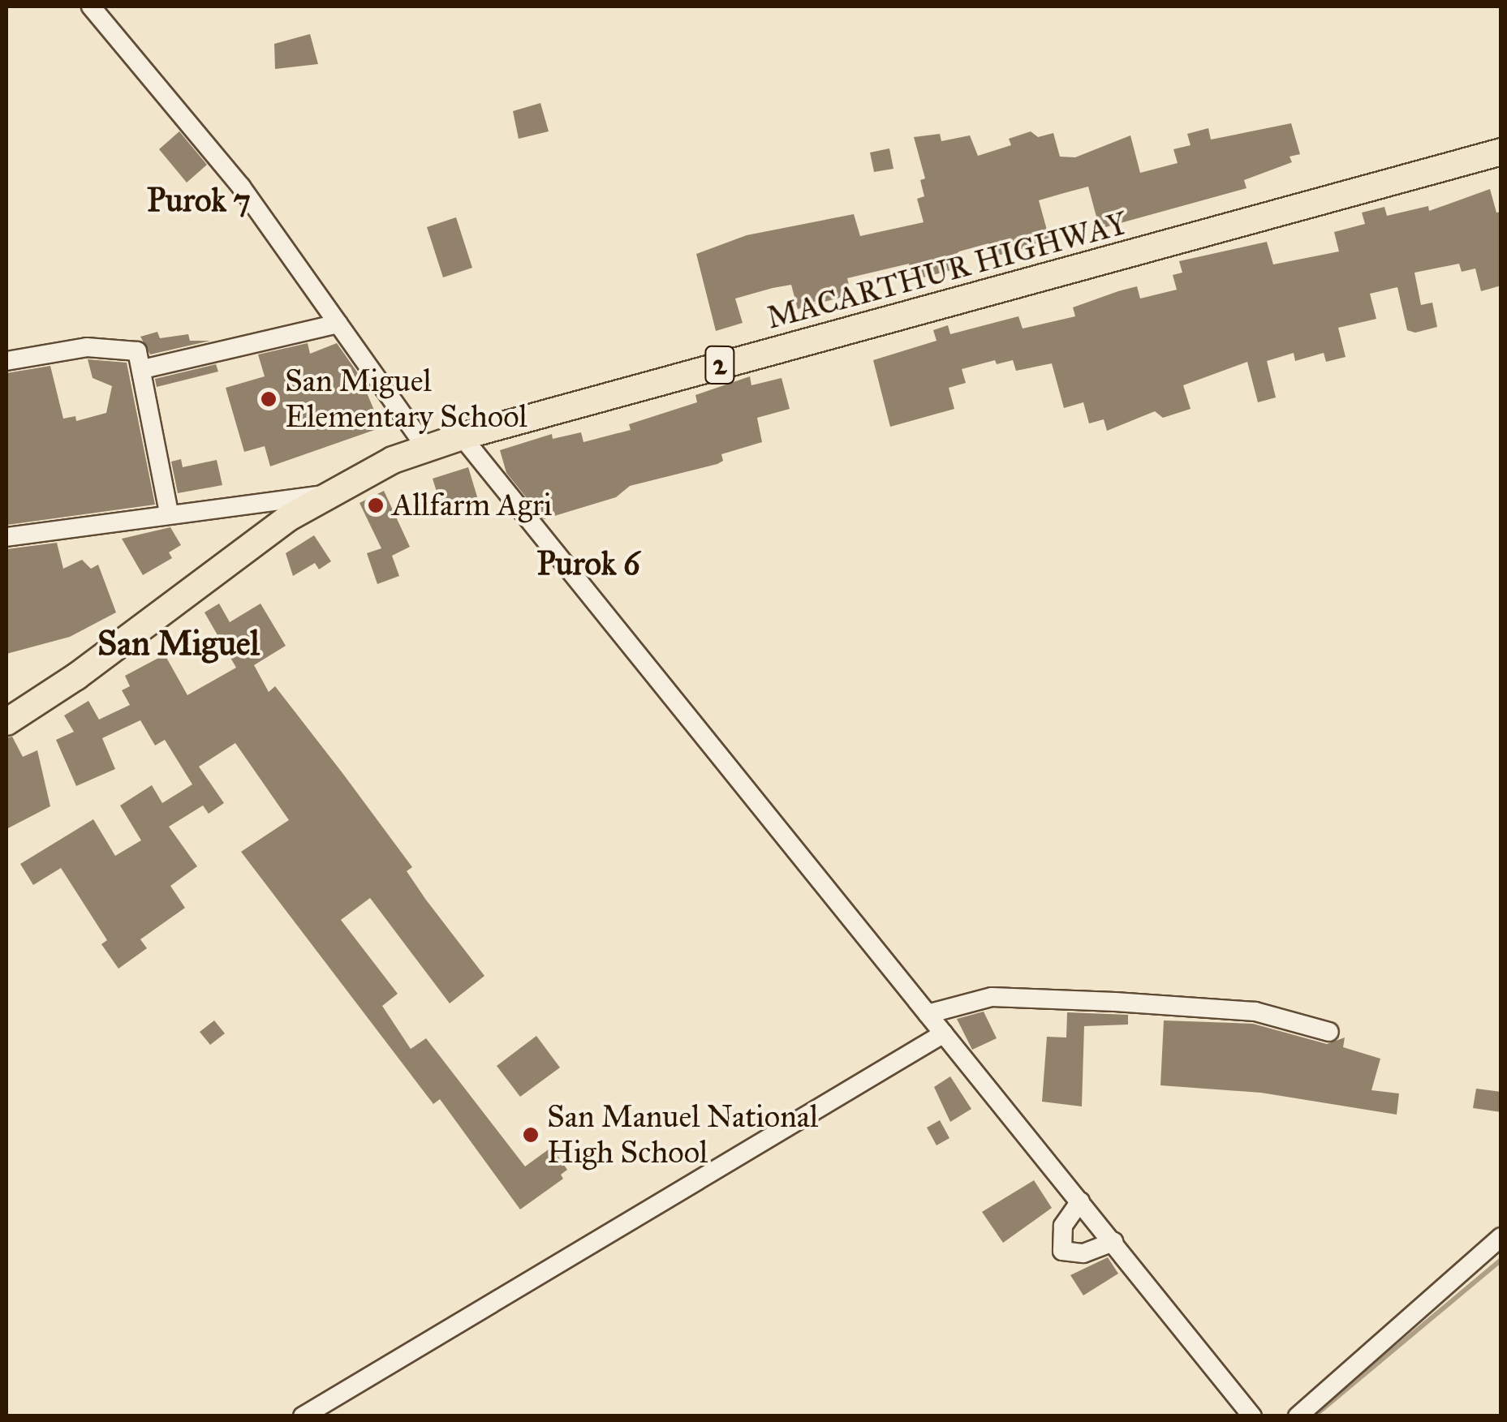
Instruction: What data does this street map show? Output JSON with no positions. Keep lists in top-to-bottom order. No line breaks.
{"streets":{"highway":["MACARTHUR HIGHWAY","2"]},"districts":["Purok 7","Purok 6","San Miguel"],"places":["San Miguel Elementary School","Allfarm Agri","San Manuel National High School"]}
